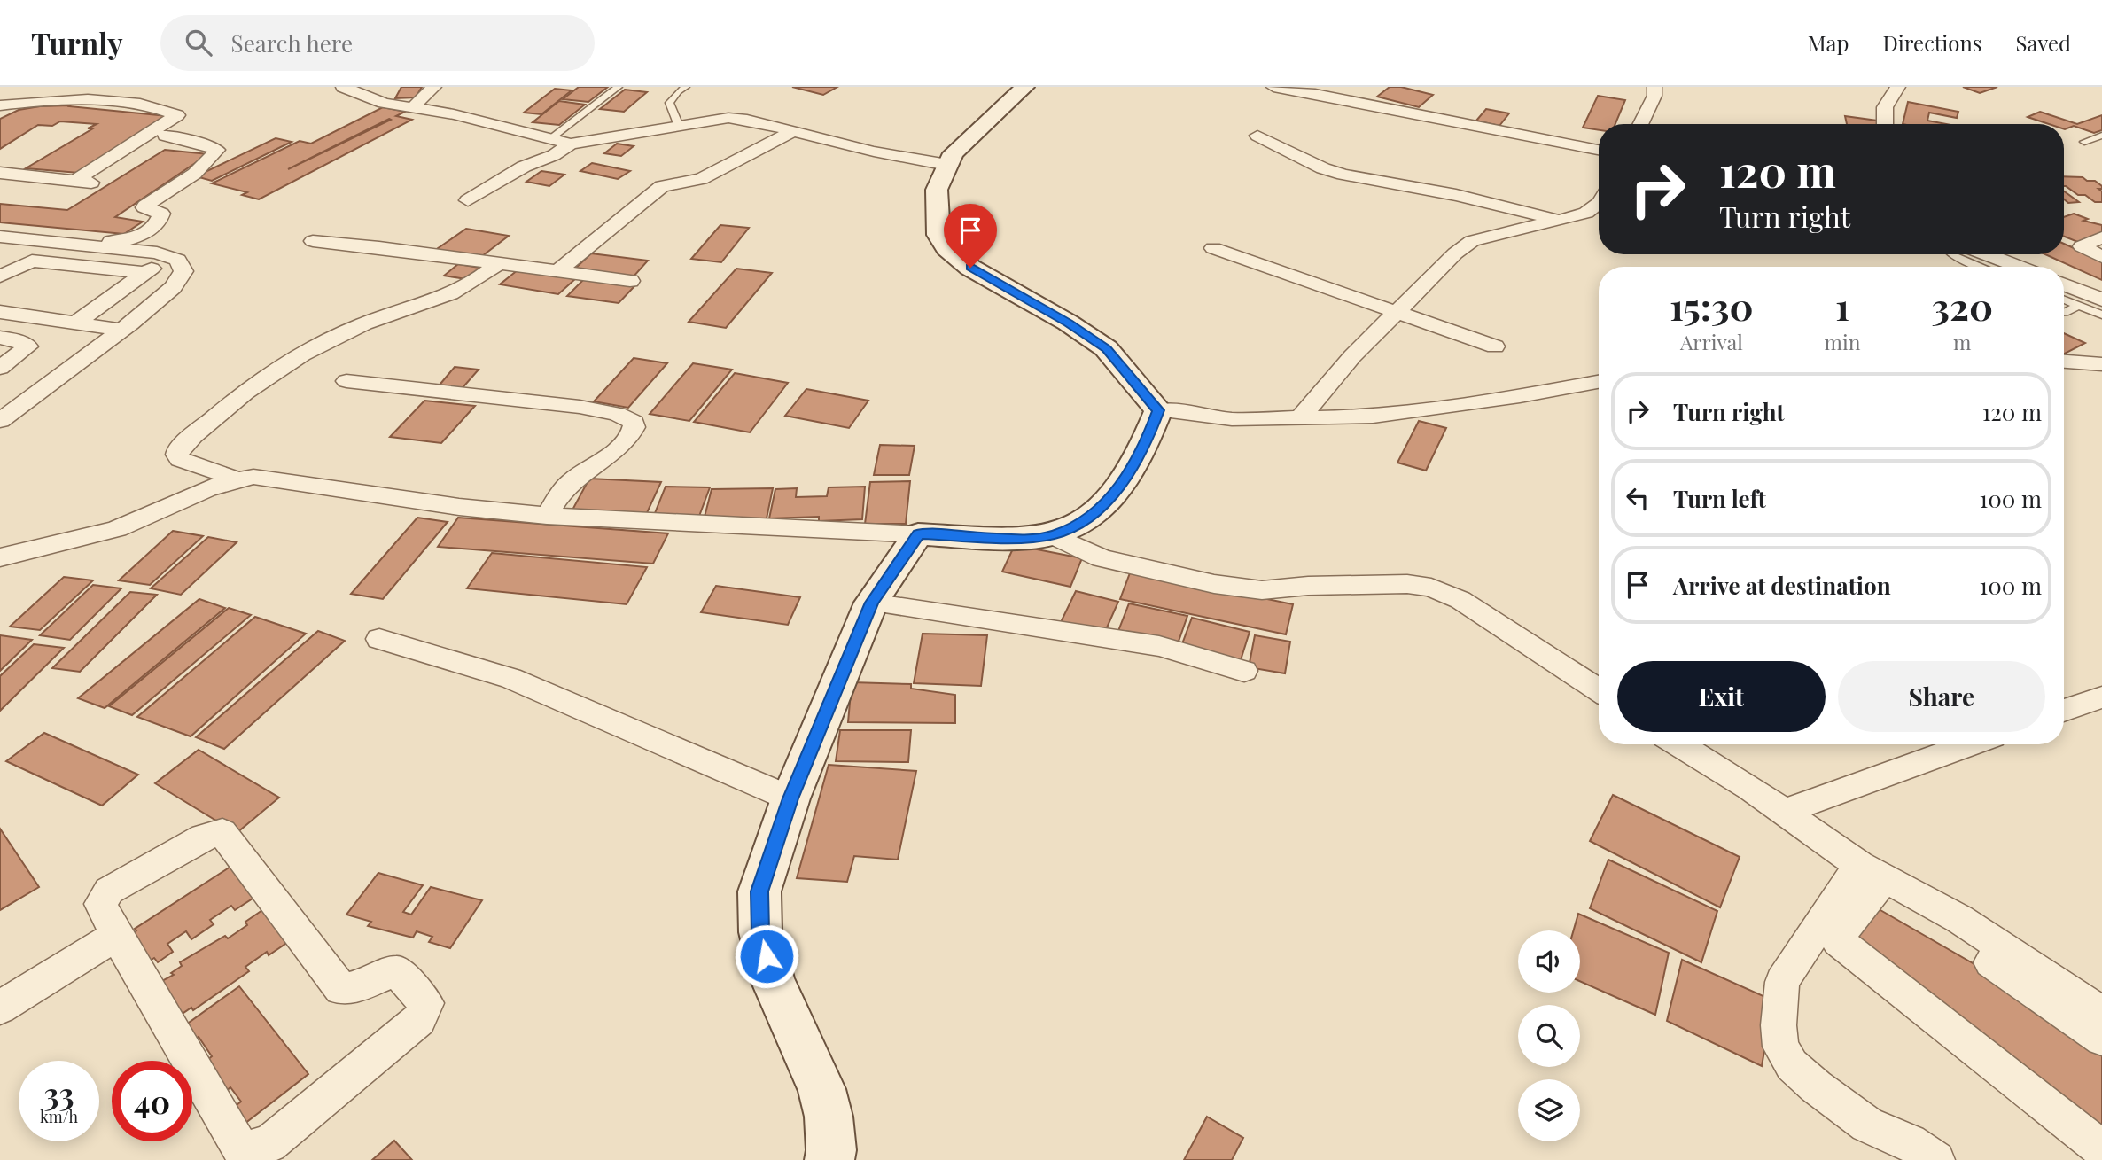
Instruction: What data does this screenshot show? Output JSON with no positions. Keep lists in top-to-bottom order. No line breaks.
{"page":{"header":"Turnly","search":"Search here","nav":["Map","Directions","Saved"],"turn":["120 m","Turn right"],"eta":["15:30","Arrival","1","min","320","m"],"list":[{"name":"Turn right","value":"120 m"},{"name":"Turn left","value":"100 m"},{"name":"Arrive at destination","value":"100 m"}],"buttons":["Exit","Share"],"speed":"33 km/h","limit":"40"}}
